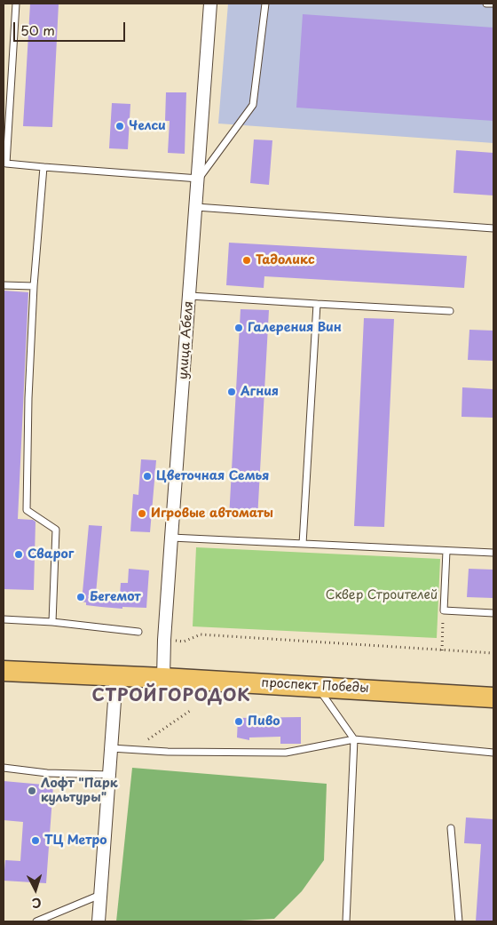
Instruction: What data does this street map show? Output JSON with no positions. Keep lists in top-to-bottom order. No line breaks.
{"streets":{"main road":["проспект Победы"],"street":["улица Абеля"]},"crossings":[["улица Абеля","проспект Победы"]],"districts":["СТРОЙГОРОДОК"],"parks":["Сквер Строителей"],"places":["Челси","Тадоликс","Галерения Вин","Агния","Цветочная Семья","Игровые автоматы","Сварог","Бегемот","Пиво","Лофт \"Парк культуры\"","ТЦ Метро"],"scale_bar":"50 m","north":"bottom"}
